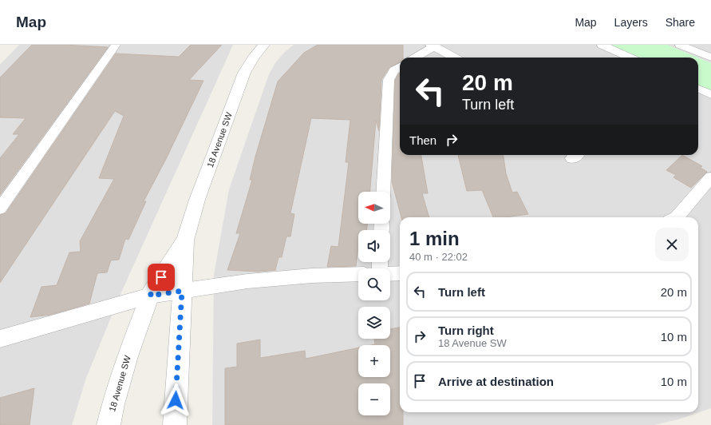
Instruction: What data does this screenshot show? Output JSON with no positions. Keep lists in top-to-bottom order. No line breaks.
{"streets":{"street":["18 Avenue SW"]},"north":"left","page":{"header":"Map","nav":["Map","Layers","Share"],"turn":["20 m","Turn left"],"then":"Then","map_buttons":["+","−"],"heading":["1 min","40 m · 22:02"],"list":[{"name":"Turn left","value":"20 m"},{"name":"Turn right","note":"18 Avenue SW","value":"10 m"},{"name":"Arrive at destination","value":"10 m"}]}}
